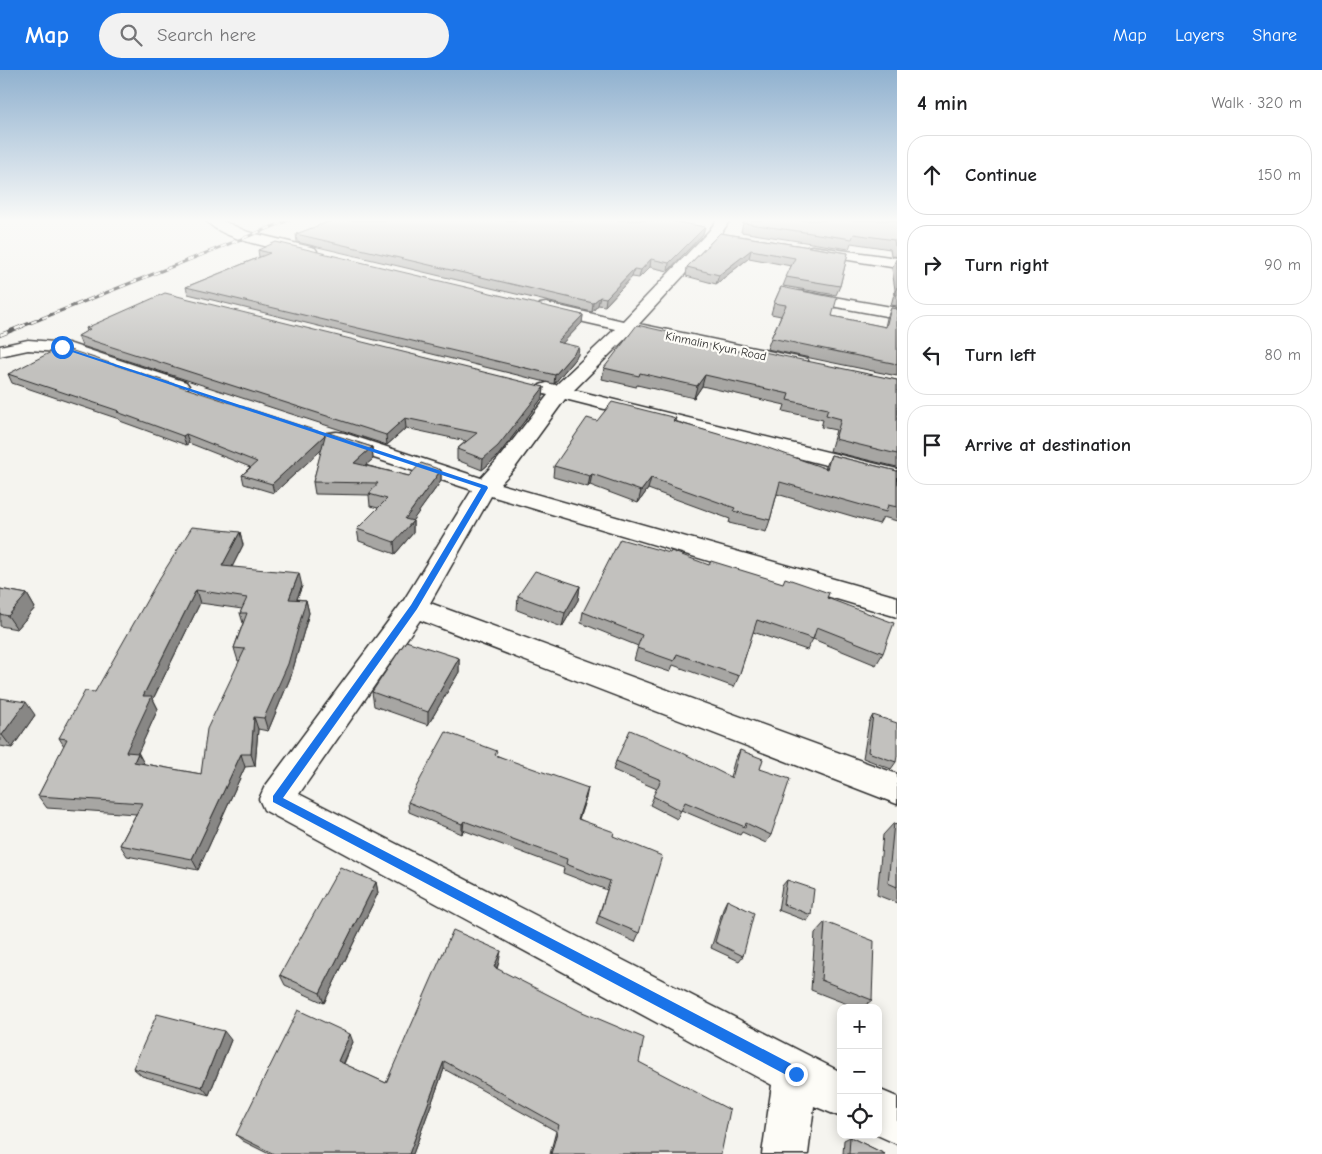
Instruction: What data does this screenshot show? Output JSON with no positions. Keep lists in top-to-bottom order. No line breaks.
{"streets":{"street":["Kinmalin Kyun Road"]},"page":{"header":"Map","search":"Search here","nav":["Map","Layers","Share"],"heading":["4 min","Walk · 320 m"],"list":[["Continue","150 m"],["Turn right","90 m"],["Turn left","80 m"],"Arrive at destination"],"map_buttons":["+","−"]}}
